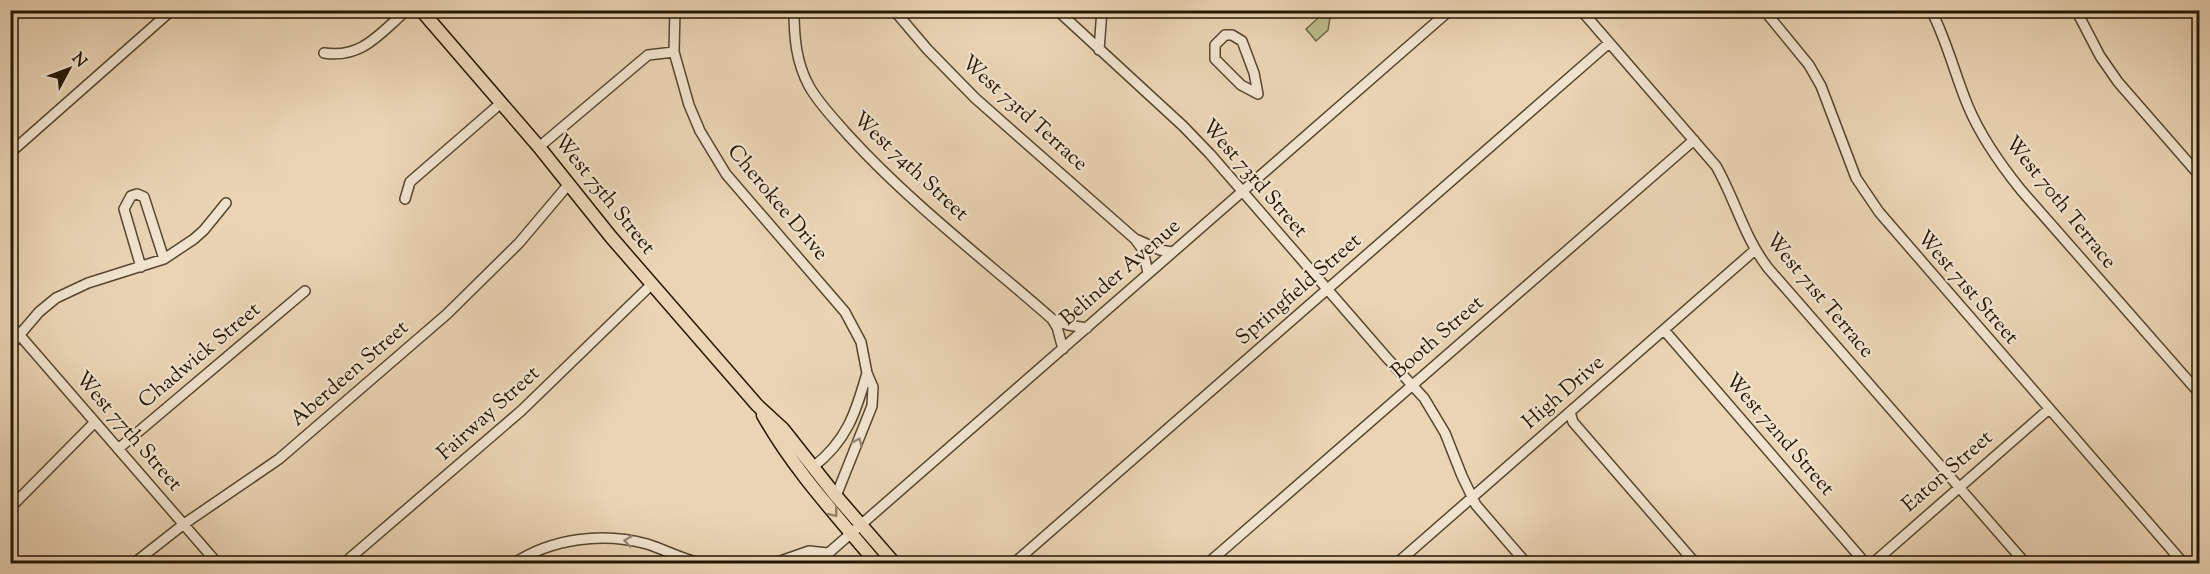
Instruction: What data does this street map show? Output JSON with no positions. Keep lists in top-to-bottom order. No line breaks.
{"streets":{"main road":["West 75th Street"],"street":["West 73rd Terrace","West 74th Street","West 73rd Street","Cherokee Drive","West 70th Terrace","Belinder Avenue","West 71st Street","Springfield Street","West 71st Terrace","Booth Street","Chadwick Street","Aberdeen Street","High Drive","Fairway Street","West 77th Street","West 72nd Street","Eaton Street"]},"crossings":[["West 73rd Terrace","Belinder Avenue"],["West 74th Street","Belinder Avenue"],["West 73rd Street","Belinder Avenue"],["West 73rd Street","Springfield Street"],["West 73rd Street","Booth Street"],["West 73rd Street","High Drive"],["West 75th Street","Cherokee Drive"],["West 75th Street","Belinder Avenue"],["West 75th Street","Aberdeen Street"],["West 75th Street","Fairway Street"],["West 71st Street","Eaton Street"],["Springfield Street","West 71st Terrace"],["West 71st Terrace","Booth Street"],["West 71st Terrace","High Drive"],["West 71st Terrace","Eaton Street"],["Chadwick Street","West 77th Street"],["Aberdeen Street","West 77th Street"],["High Drive","West 72nd Street"]],"north":"top right"}
